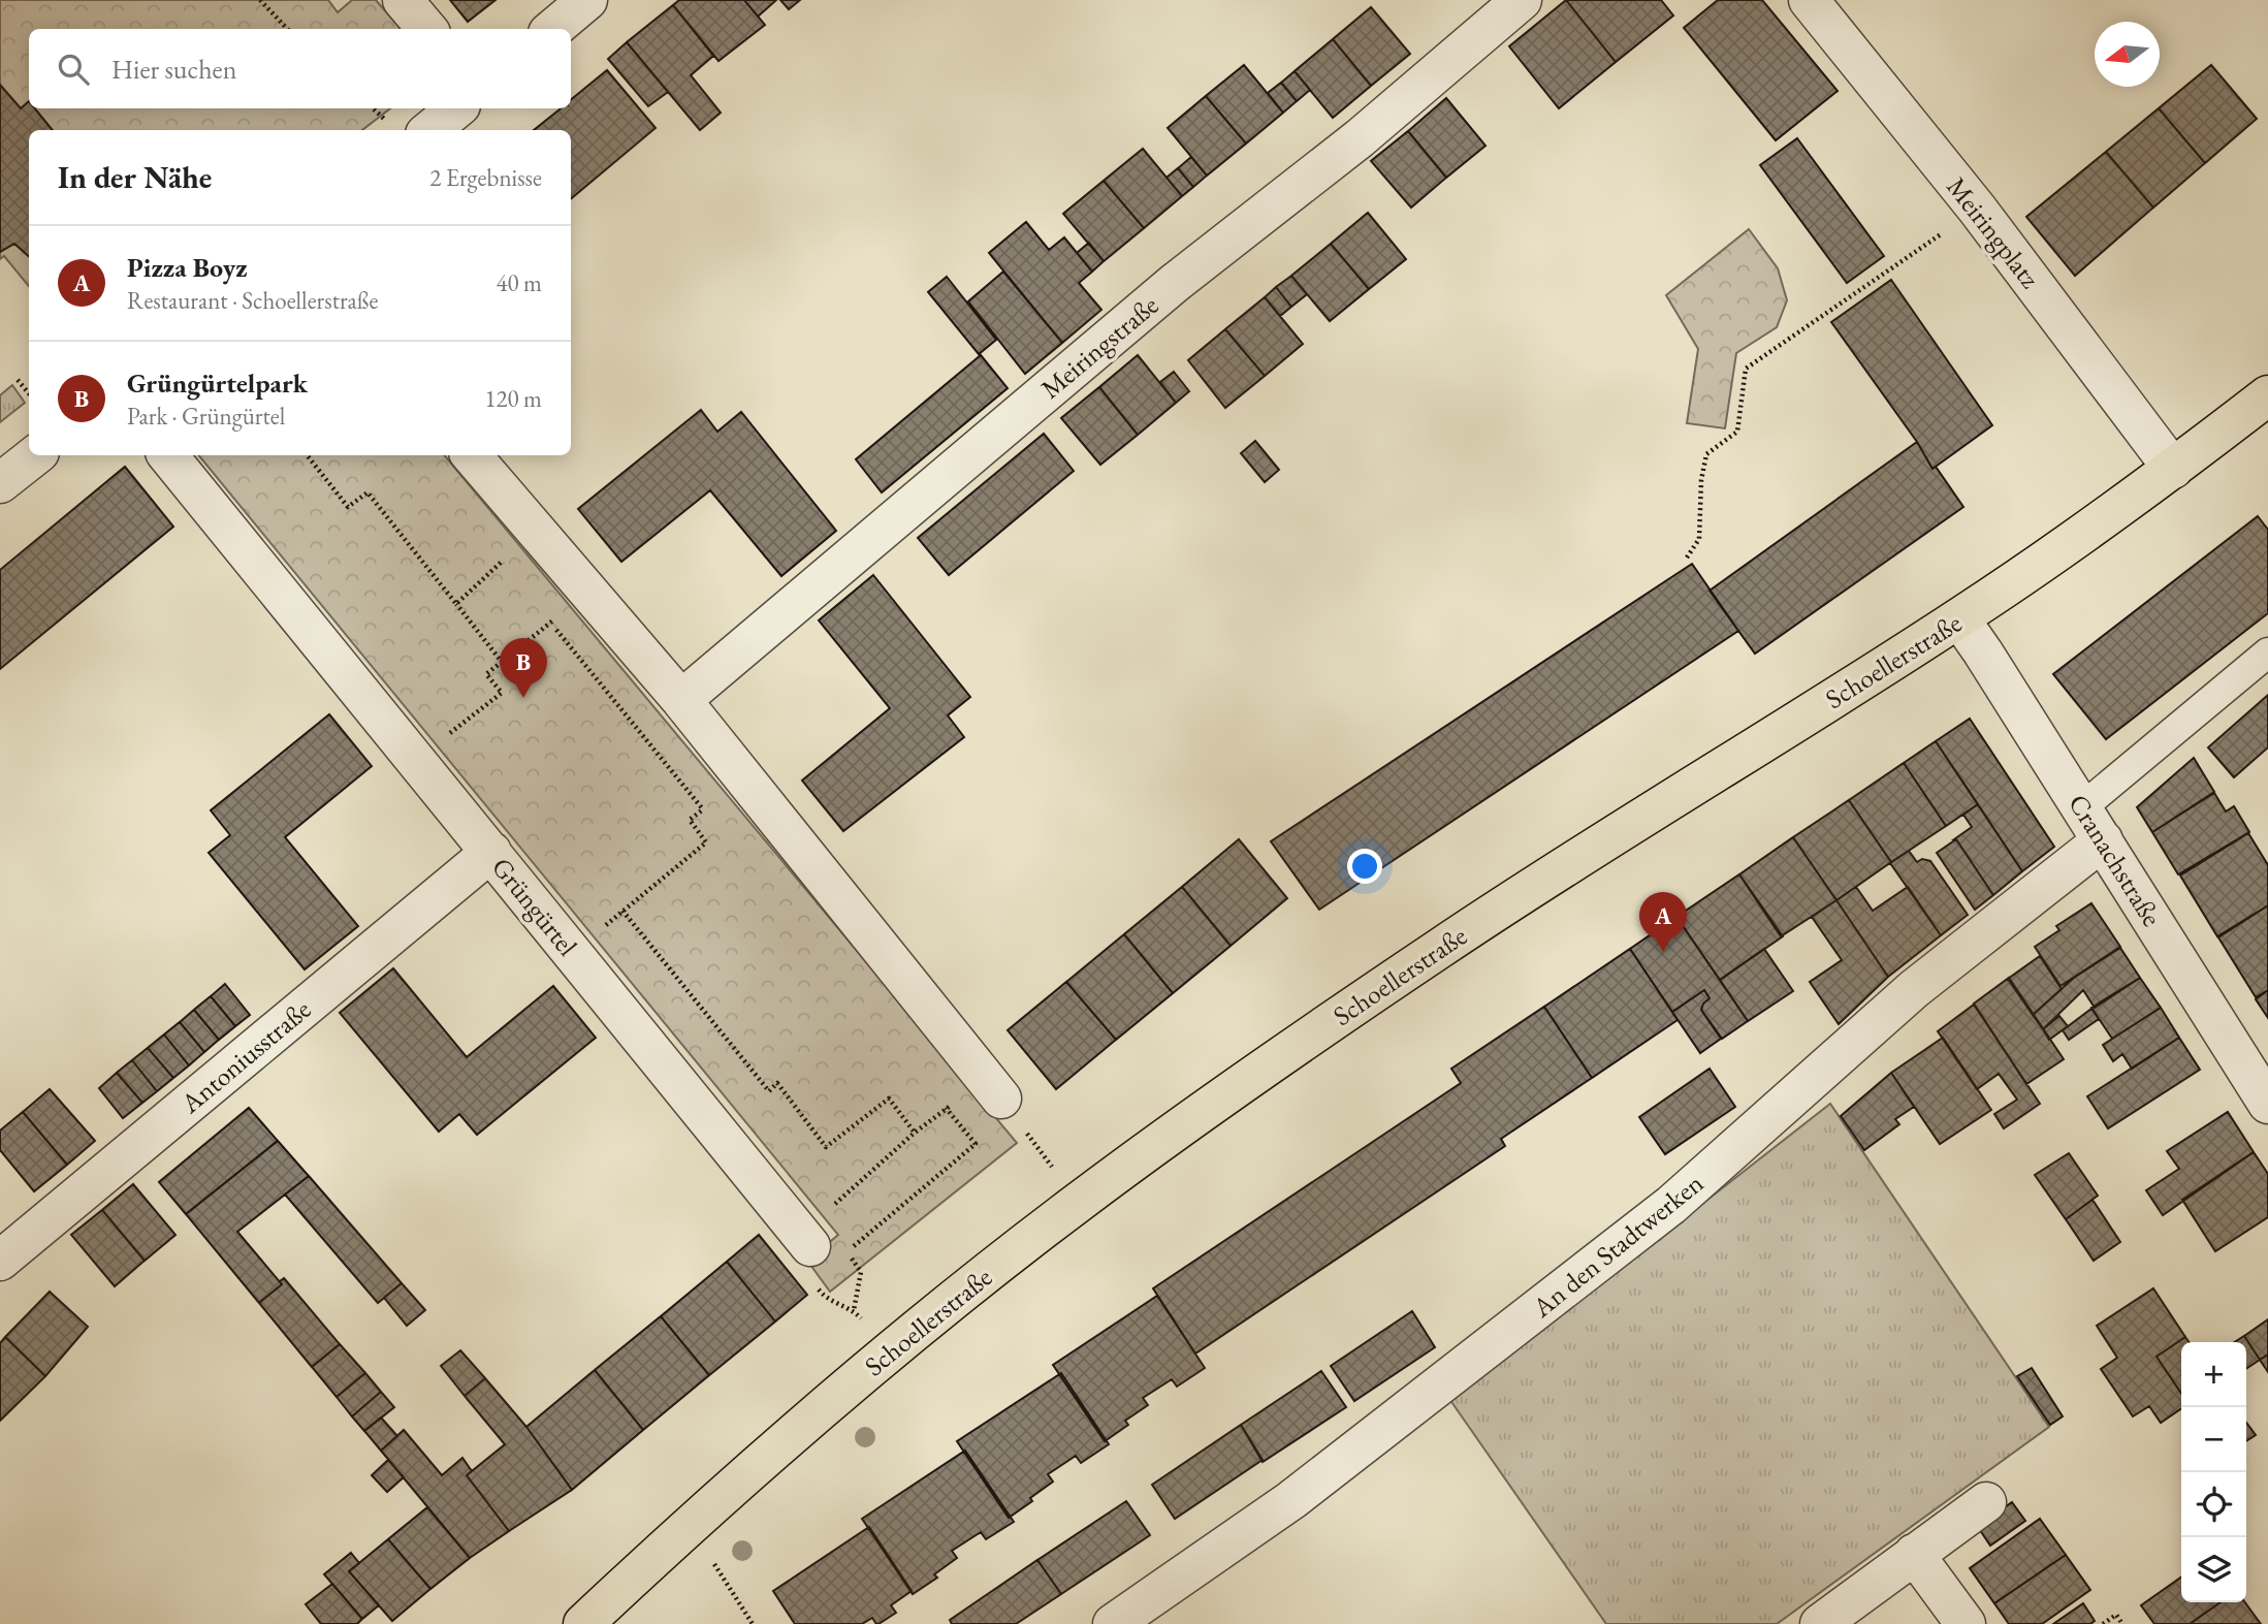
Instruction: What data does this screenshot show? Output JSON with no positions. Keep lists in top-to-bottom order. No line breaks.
{"streets":{"main road":["Schoellerstraße"],"street":["Meiringplatz","Meiringstraße","Cranachstraße","Grüngürtel","Antoniusstraße","An den Stadtwerken"]},"crossings":[["Meiringplatz","Schoellerstraße"],["Schoellerstraße","Cranachstraße"],["Cranachstraße","An den Stadtwerken"],["Grüngürtel","Antoniusstraße"]],"north":"left","page":{"search":"Hier suchen","heading":["In der Nähe","2 Ergebnisse"],"list":[{"mark":"A","name":"Pizza Boyz","note":"Restaurant · Schoellerstraße","value":"40 m"},{"mark":"B","name":"Grüngürtelpark","note":"Park · Grüngürtel","value":"120 m"}],"pins":["B","A"],"map_buttons":["+","−"]}}
